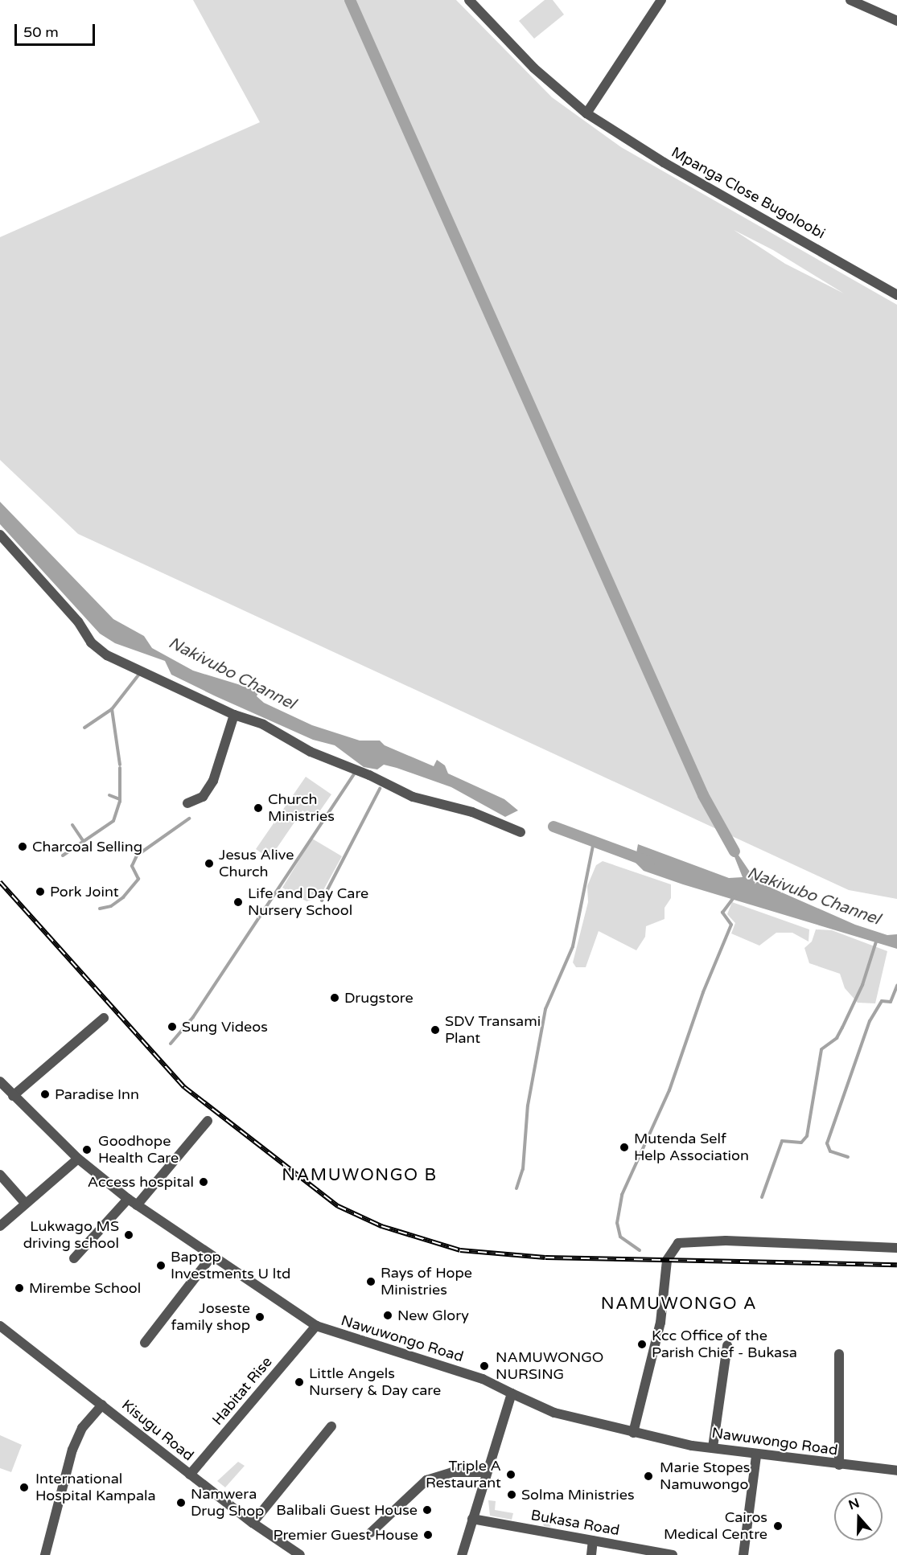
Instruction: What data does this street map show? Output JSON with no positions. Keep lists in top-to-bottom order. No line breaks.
{"streets":{"street":["Mpanga Close Bugoloobi","Nawuwongo Road","Habitat Rise","Kisugu Road","Bukasa Road"]},"crossings":[["Nawuwongo Road","Habitat Rise"],["Habitat Rise","Kisugu Road"]],"districts":["NAMUWONGO B","NAMUWONGO A"],"water":["Nakivubo Channel"],"places":["Church Ministries","Charcoal Selling","Jesus Alive Church","Pork Joint","Life and Day Care Nursery School","Drugstore","Sung Videos","SDV Transami Plant","Paradise Inn","Mutenda Self Help Association","Goodhope Health Care","Access hospital","Lukwago MS driving school","Baptop Investments U ltd","Rays of Hope Ministries","Mirembe School","New Glory","Joseste family shop","Kcc Office of the Parish Chief - Bukasa","NAMUWONGO NURSING","Little Angels Nursery & Day care","Triple A Restaurant","Marie Stopes Namuwongo","International Hospital Kampala","Solma Ministries","Namwera Drug Shop","Balibali Guest House","Cairos Medical Centre","Premier Guest House"],"scale_bar":"50 m","north":"top"}
